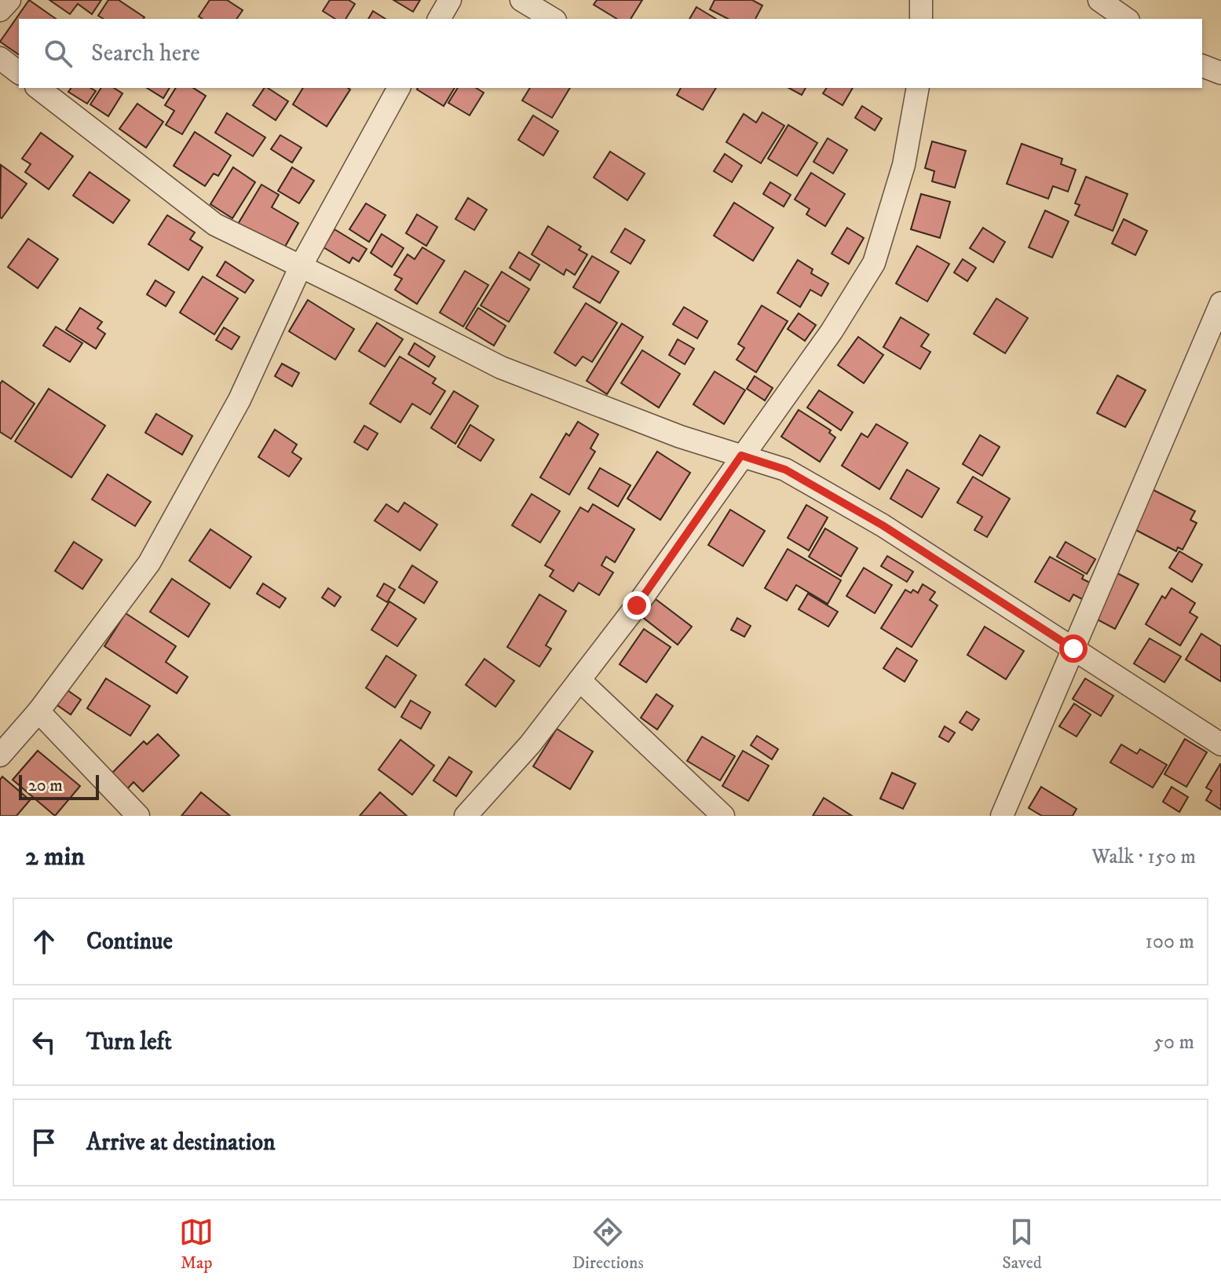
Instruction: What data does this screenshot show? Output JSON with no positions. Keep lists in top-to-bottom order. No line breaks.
{"scale_bar":"20 m","page":{"search":"Search here","scale":"20 m","heading":["2 min","Walk · 150 m"],"list":[["Continue","100 m"],["Turn left","50 m"],"Arrive at destination"],"nav":["Map","Directions","Saved"]}}
